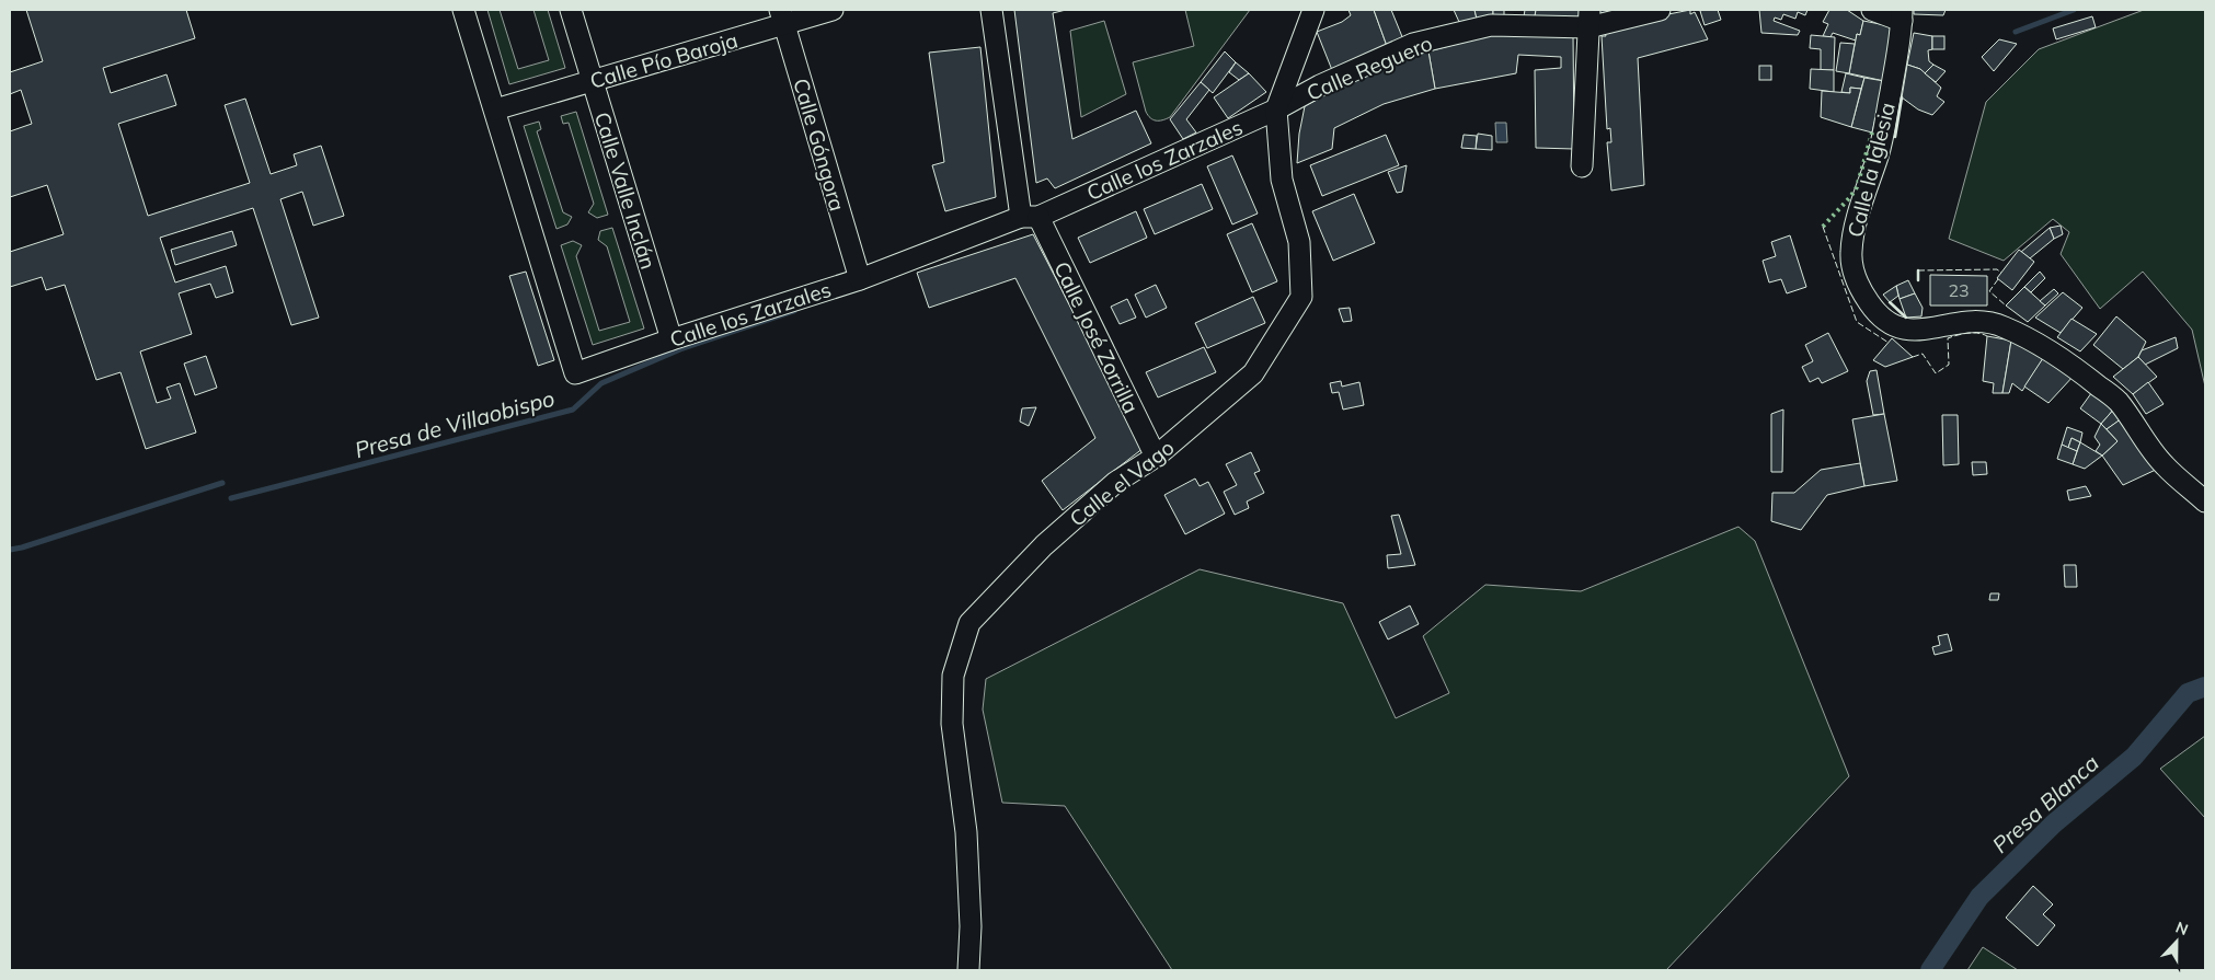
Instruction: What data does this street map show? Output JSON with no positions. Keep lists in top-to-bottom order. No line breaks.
{"streets":{"street":["Calle Pío Baroja","Calle Reguero","Calle Góngora","Calle los Zarzales","Calle la Iglesia","Calle Valle Inclán","Calle José Zorrilla","Calle el Vago"]},"crossings":[["Calle Pío Baroja","Calle Góngora"],["Calle Pío Baroja","Calle los Zarzales"],["Calle Pío Baroja","Calle Valle Inclán"],["Calle Reguero","Calle los Zarzales"],["Calle Reguero","Calle el Vago"],["Calle Góngora","Calle los Zarzales"],["Calle los Zarzales","Calle Valle Inclán"],["Calle los Zarzales","Calle José Zorrilla"],["Calle los Zarzales","Calle el Vago"],["Calle José Zorrilla","Calle el Vago"]],"water":["Presa de Villaobispo","Presa Blanca"],"house_numbers":["23"],"north":"top"}
